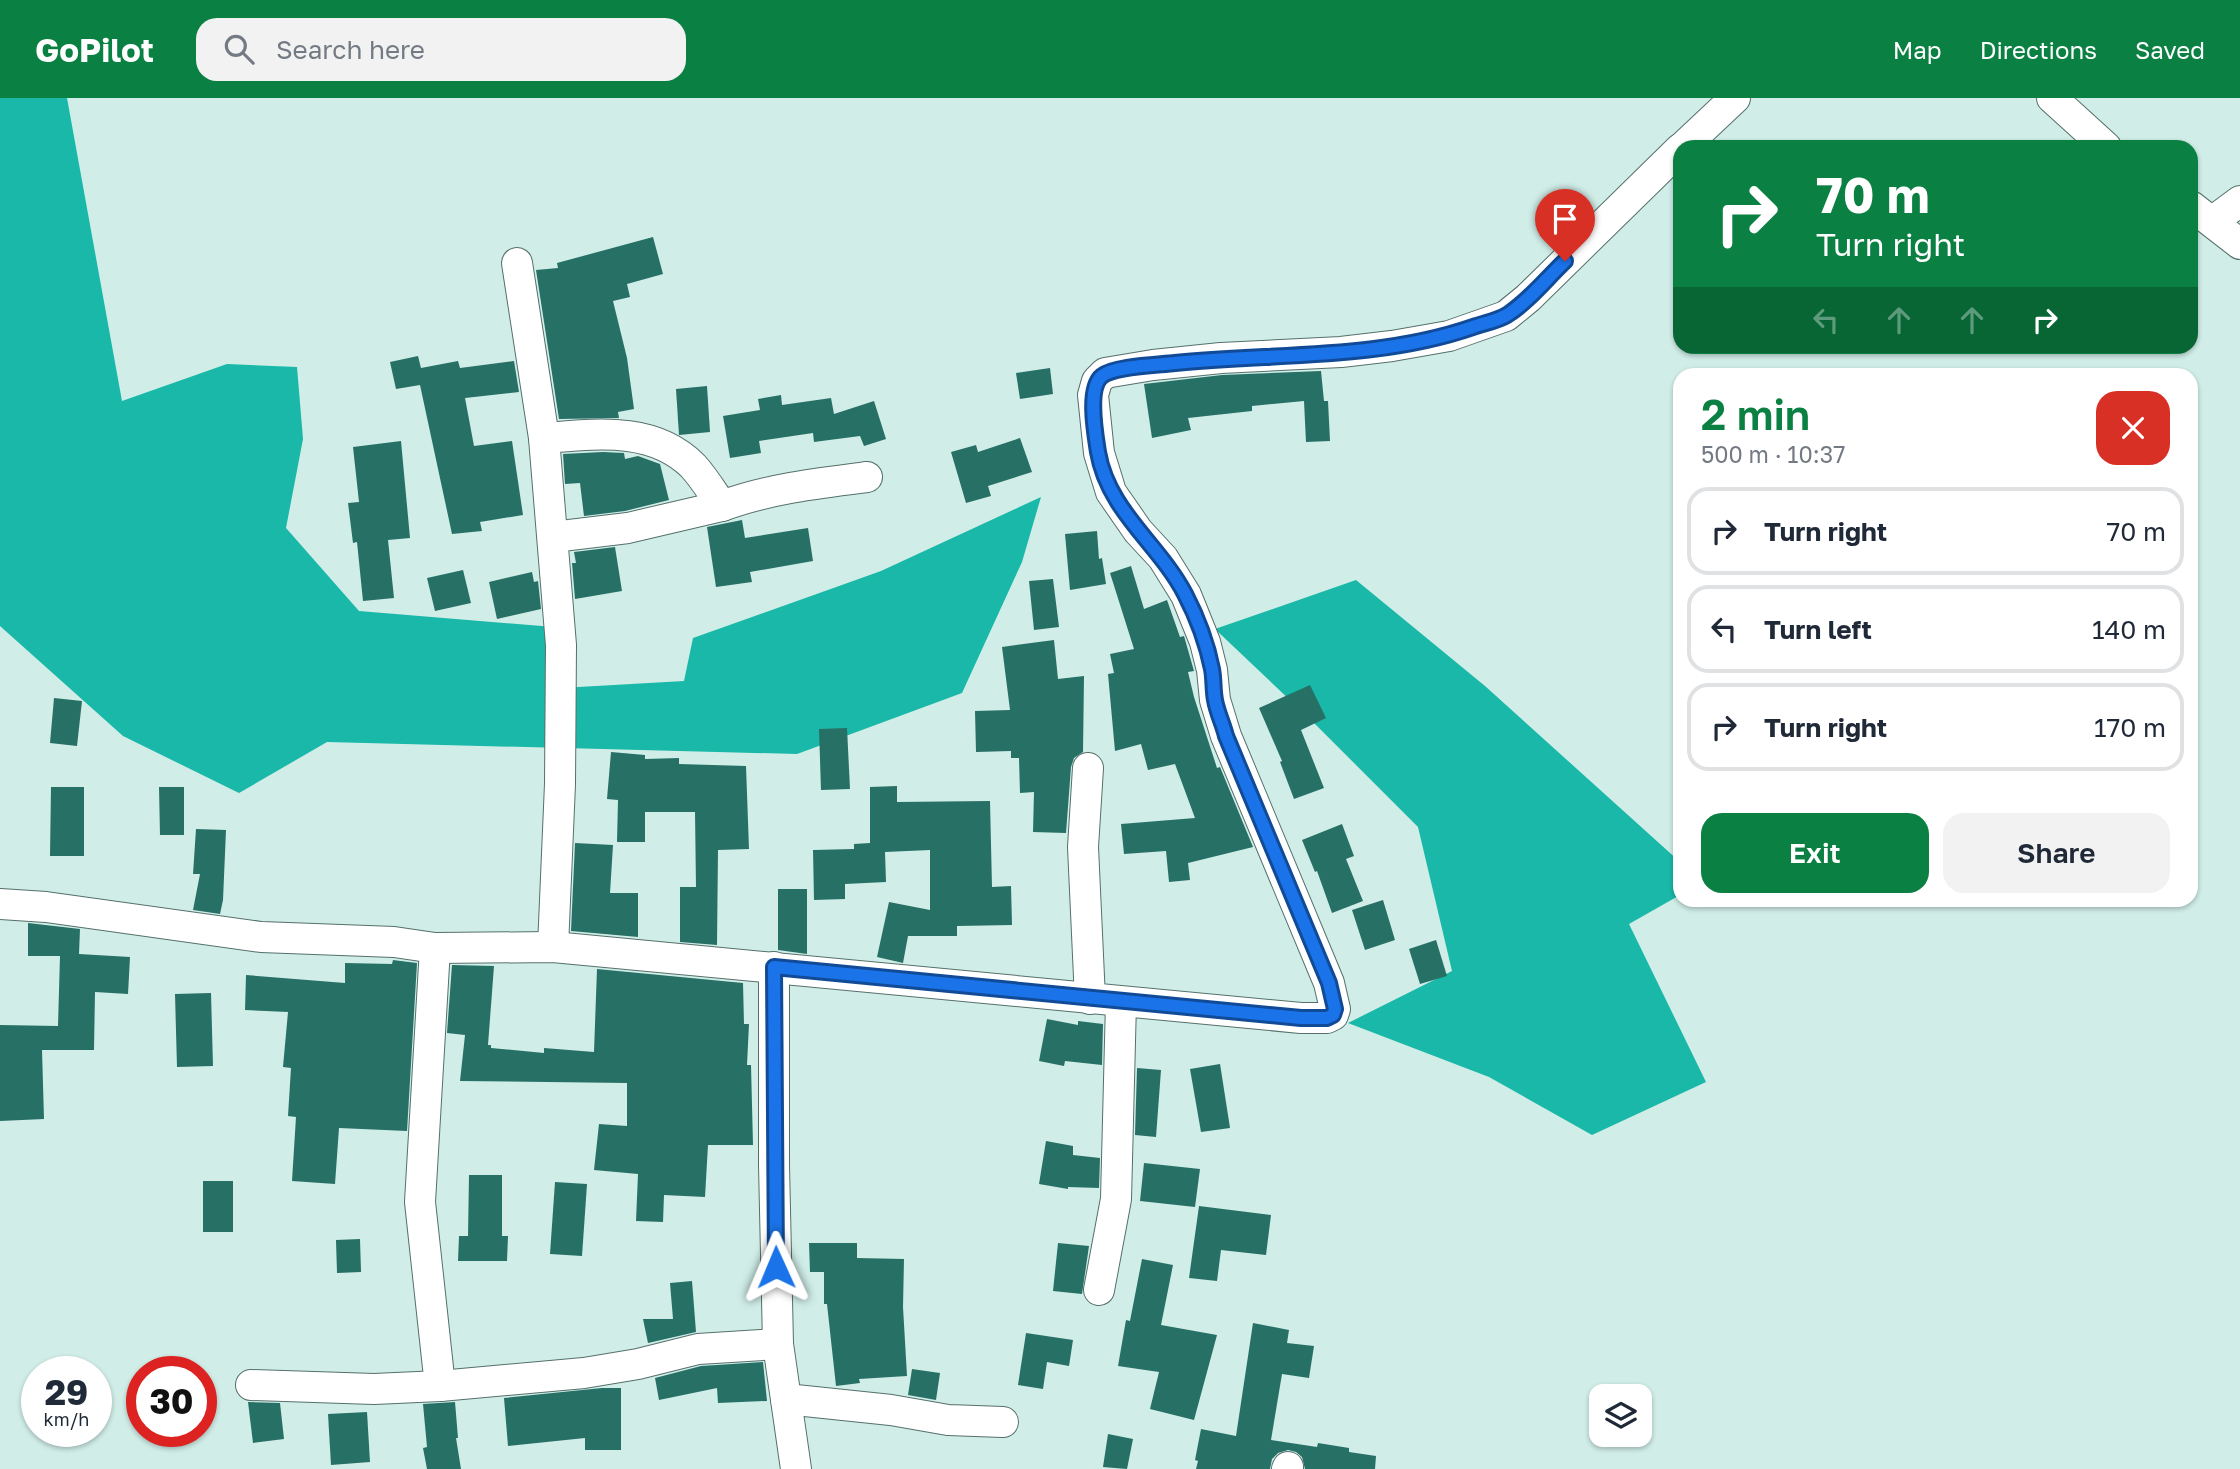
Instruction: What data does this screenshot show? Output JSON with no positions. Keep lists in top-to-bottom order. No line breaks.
{"page":{"header":"GoPilot","search":"Search here","nav":["Map","Directions","Saved"],"turn":["70 m","Turn right"],"heading":["2 min","500 m · 10:37"],"list":[{"name":"Turn right","value":"70 m"},{"name":"Turn left","value":"140 m"},{"name":"Turn right","value":"170 m"}],"buttons":["Exit","Share"],"speed":"29 km/h","limit":"30"}}
